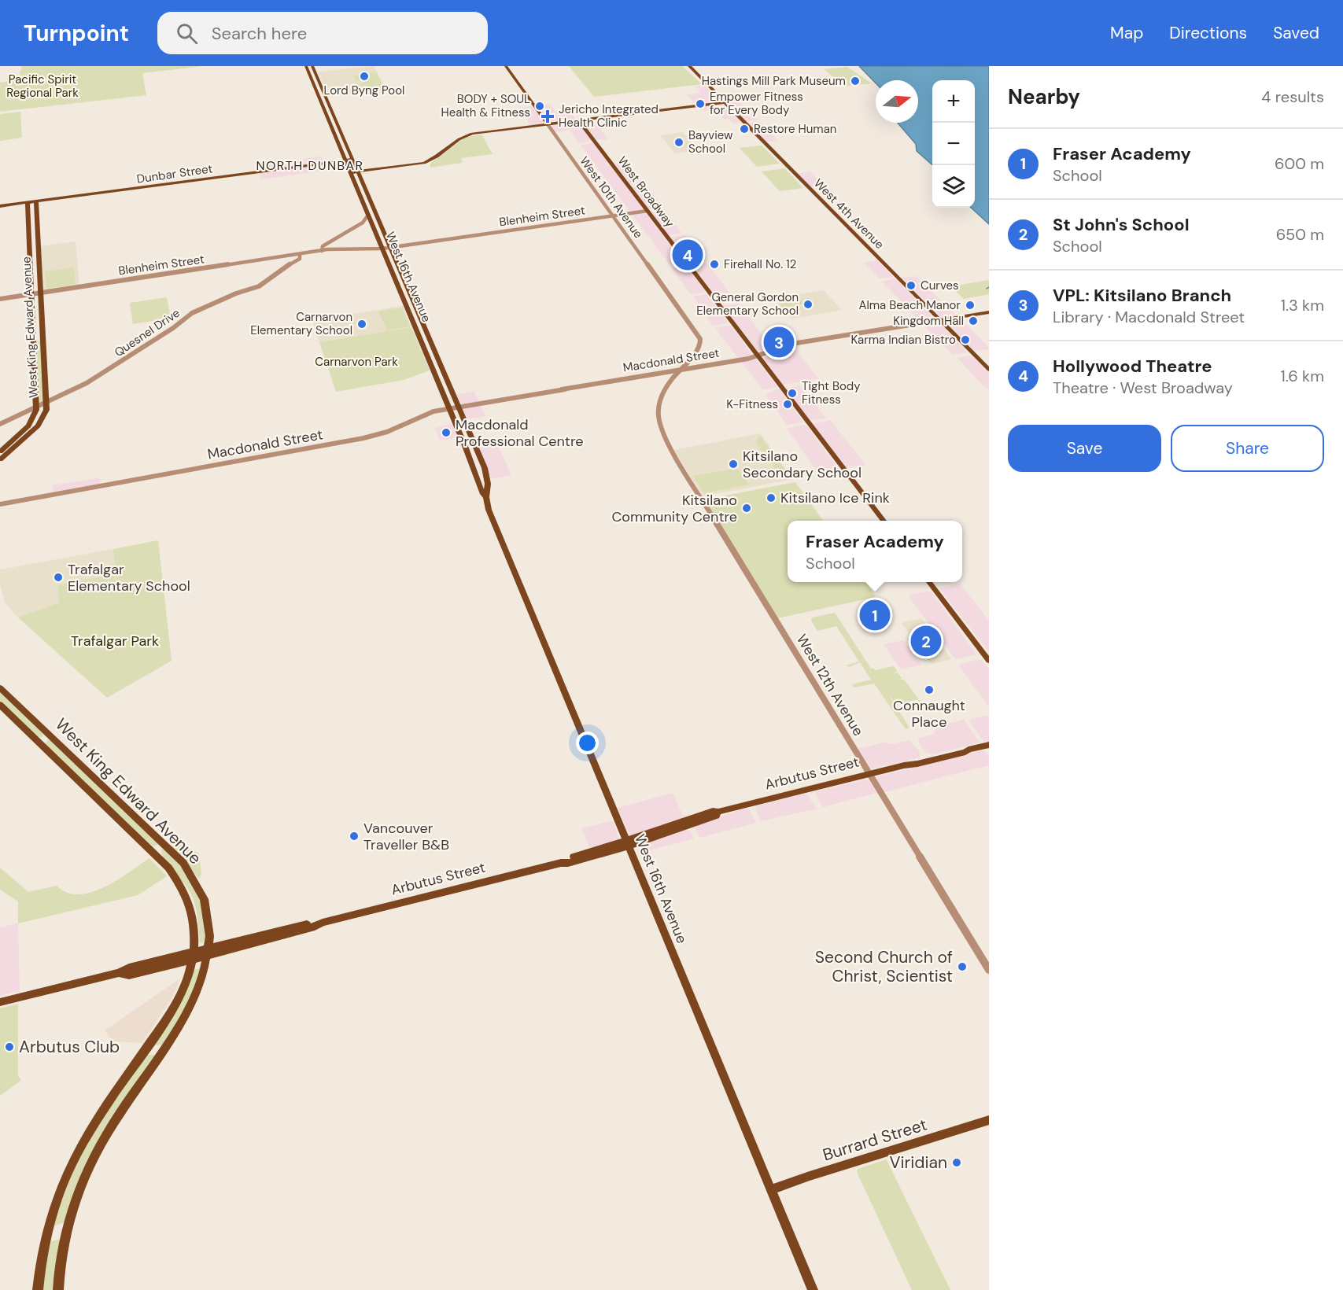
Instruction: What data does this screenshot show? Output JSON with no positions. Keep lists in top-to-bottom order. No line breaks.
{"streets":{"main road":["Dunbar Street","West Broadway","West 10th Avenue","West 4th Avenue","West 16th Avenue","West King Edward Avenue","Macdonald Street","Arbutus Street","Burrard Street"],"street":["Blenheim Street","Quesnel Drive","West 12th Avenue"]},"crossings":[["Dunbar Street","West 16th Avenue"],["Dunbar Street","West King Edward Avenue"],["West Broadway","Blenheim Street"],["West Broadway","Macdonald Street"],["West 10th Avenue","Blenheim Street"],["West 10th Avenue","Macdonald Street"],["West 10th Avenue","West 12th Avenue"],["West 4th Avenue","Macdonald Street"],["Blenheim Street","West 16th Avenue"],["Blenheim Street","West King Edward Avenue"],["Blenheim Street","Quesnel Drive"],["West 16th Avenue","Macdonald Street"],["West 16th Avenue","Arbutus Street"],["West 16th Avenue","Burrard Street"],["West King Edward Avenue","Quesnel Drive"],["West King Edward Avenue","Arbutus Street"],["Macdonald Street","West 12th Avenue"],["West 12th Avenue","Arbutus Street"]],"districts":["NORTH DUNBAR"],"parks":["Pacific Spirit Regional Park","Carnarvon Park","Trafalgar Park"],"places":{"other":["Lord Byng Pool","Hastings Mill Park Museum","Empower Fitness for Every Body","BODY + SOUL Health & Fitness","Restore Human","Bayview School","Firehall No. 12","Curves","General Gordon Elementary School","Alma Beach Manor","Kingdom Hall","Carnarvon Elementary School","Karma Indian Bistro","Tight Body Fitness","K-Fitness","Macdonald Professional Centre","Kitsilano Secondary School","Kitsilano Ice Rink","Kitsilano Community Centre","Trafalgar Elementary School","Connaught Place","Vancouver Traveller B&B","Second Church of Christ, Scientist","Arbutus Club","Viridian"],"health":["Jericho Integrated Health Clinic"]},"north":"right","page":{"header":"Turnpoint","search":"Search here","nav":["Map","Directions","Saved"],"heading":["Nearby","4 results"],"map_buttons":["+","−"],"list":[{"mark":"1","name":"Fraser Academy","note":"School","value":"600 m"},{"mark":"2","name":"St John's School","note":"School","value":"650 m"},{"mark":"3","name":"VPL: Kitsilano Branch","note":"Library · Macdonald Street","value":"1.3 km"},{"mark":"4","name":"Hollywood Theatre","note":"Theatre · West Broadway","value":"1.6 km"}],"pins":["4","3","1","2"],"buttons":["Save","Share"],"popup":["Fraser Academy","School"]}}
